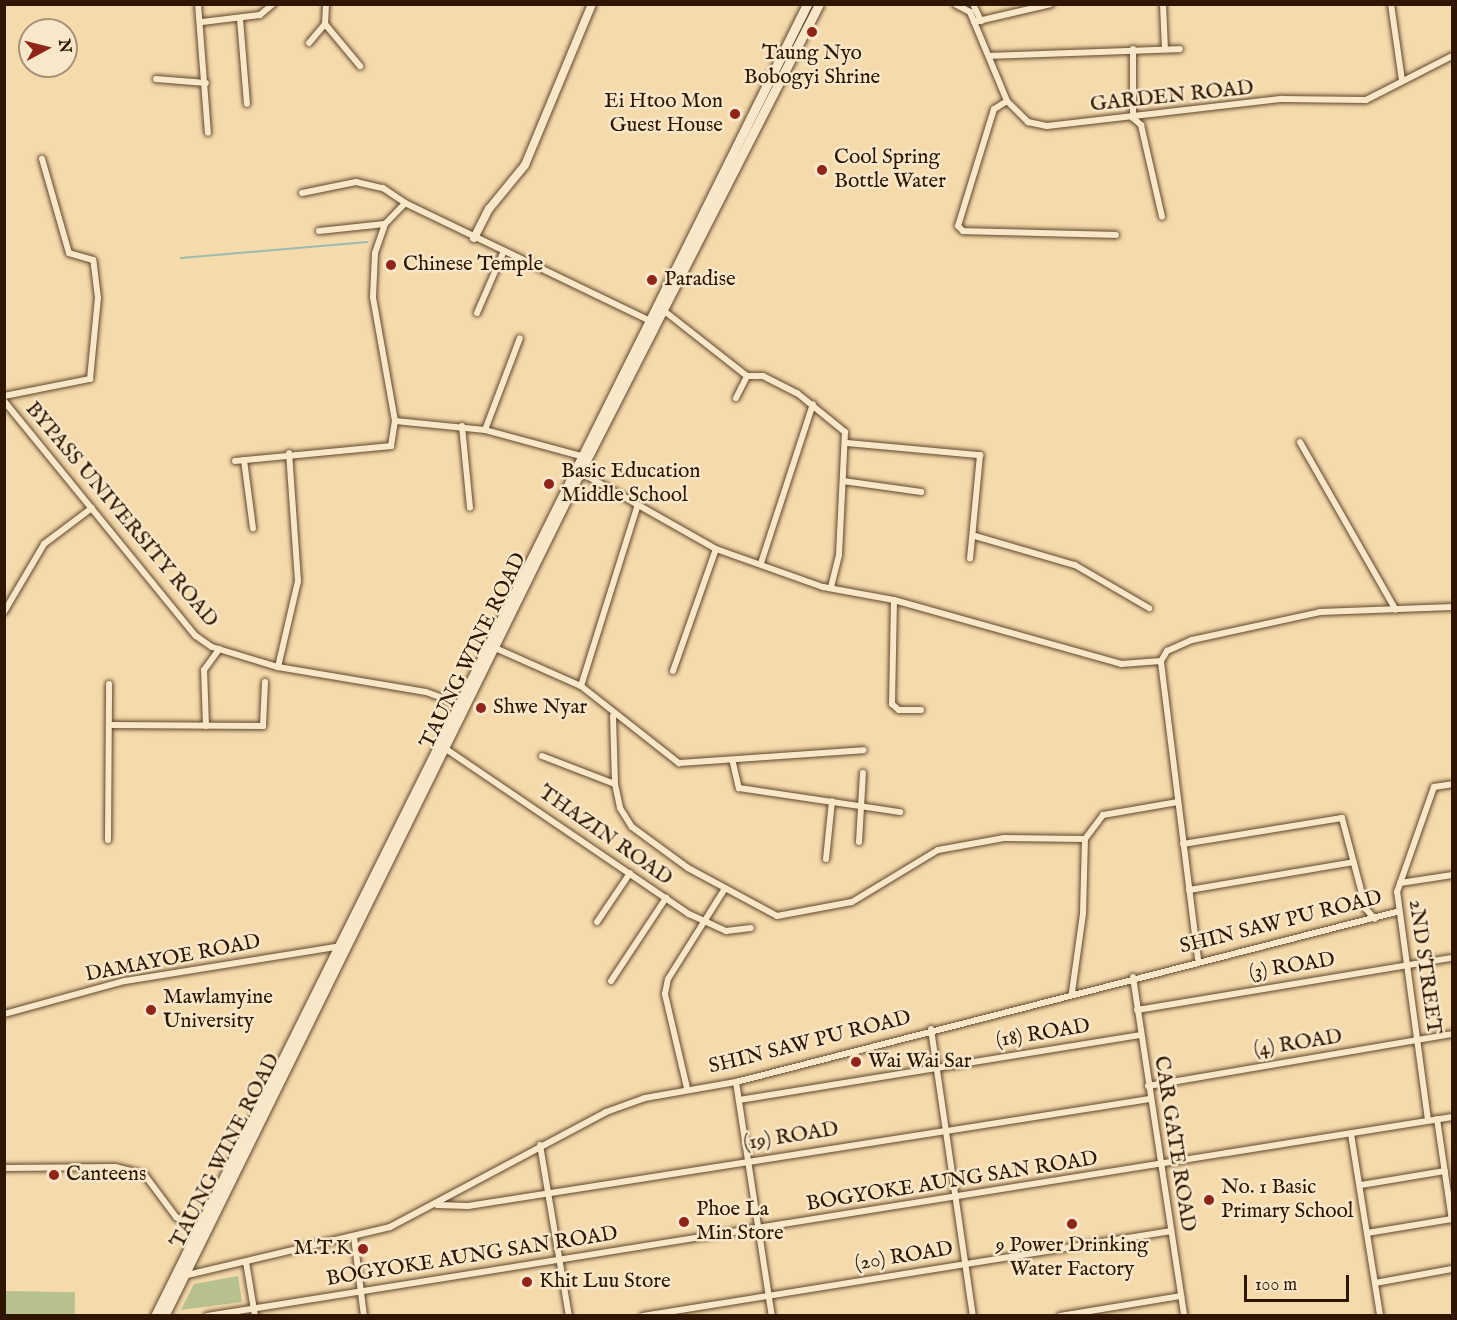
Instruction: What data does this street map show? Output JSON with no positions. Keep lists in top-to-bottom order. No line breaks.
{"streets":{"main road":["TAUNG WINE ROAD"],"street":["GARDEN ROAD","BYPASS UNIVERSITY ROAD","THAZIN ROAD","SHIN SAW PU ROAD","DAMAYOE ROAD","(3) ROAD","2ND STREET","(18) ROAD","(4) ROAD","(19) ROAD","CAR GATE ROAD","BOGYOKE AUNG SAN ROAD","(20) ROAD"]},"crossings":[["BYPASS UNIVERSITY ROAD","TAUNG WINE ROAD"],["TAUNG WINE ROAD","THAZIN ROAD"],["TAUNG WINE ROAD","SHIN SAW PU ROAD"],["TAUNG WINE ROAD","DAMAYOE ROAD"],["SHIN SAW PU ROAD","2ND STREET"],["SHIN SAW PU ROAD","(19) ROAD"],["SHIN SAW PU ROAD","CAR GATE ROAD"],["(3) ROAD","2ND STREET"],["(3) ROAD","CAR GATE ROAD"],["2ND STREET","(4) ROAD"],["2ND STREET","BOGYOKE AUNG SAN ROAD"],["(18) ROAD","CAR GATE ROAD"],["(4) ROAD","CAR GATE ROAD"],["(19) ROAD","CAR GATE ROAD"],["CAR GATE ROAD","BOGYOKE AUNG SAN ROAD"],["CAR GATE ROAD","(20) ROAD"]],"places":["Taung Nyo Bobogyi Shrine","Ei Htoo Mon Guest House","Cool Spring Bottle Water","Chinese Temple","Paradise","Basic Education Middle School","Shwe Nyar","Mawlamyine University","Wai Wai Sar","Canteens","No. 1 Basic Primary School","Phoe La Min Store","9 Power Drinking Water Factory","M.T.K","Khit Luu Store"],"scale_bar":"100 m","north":"right"}
